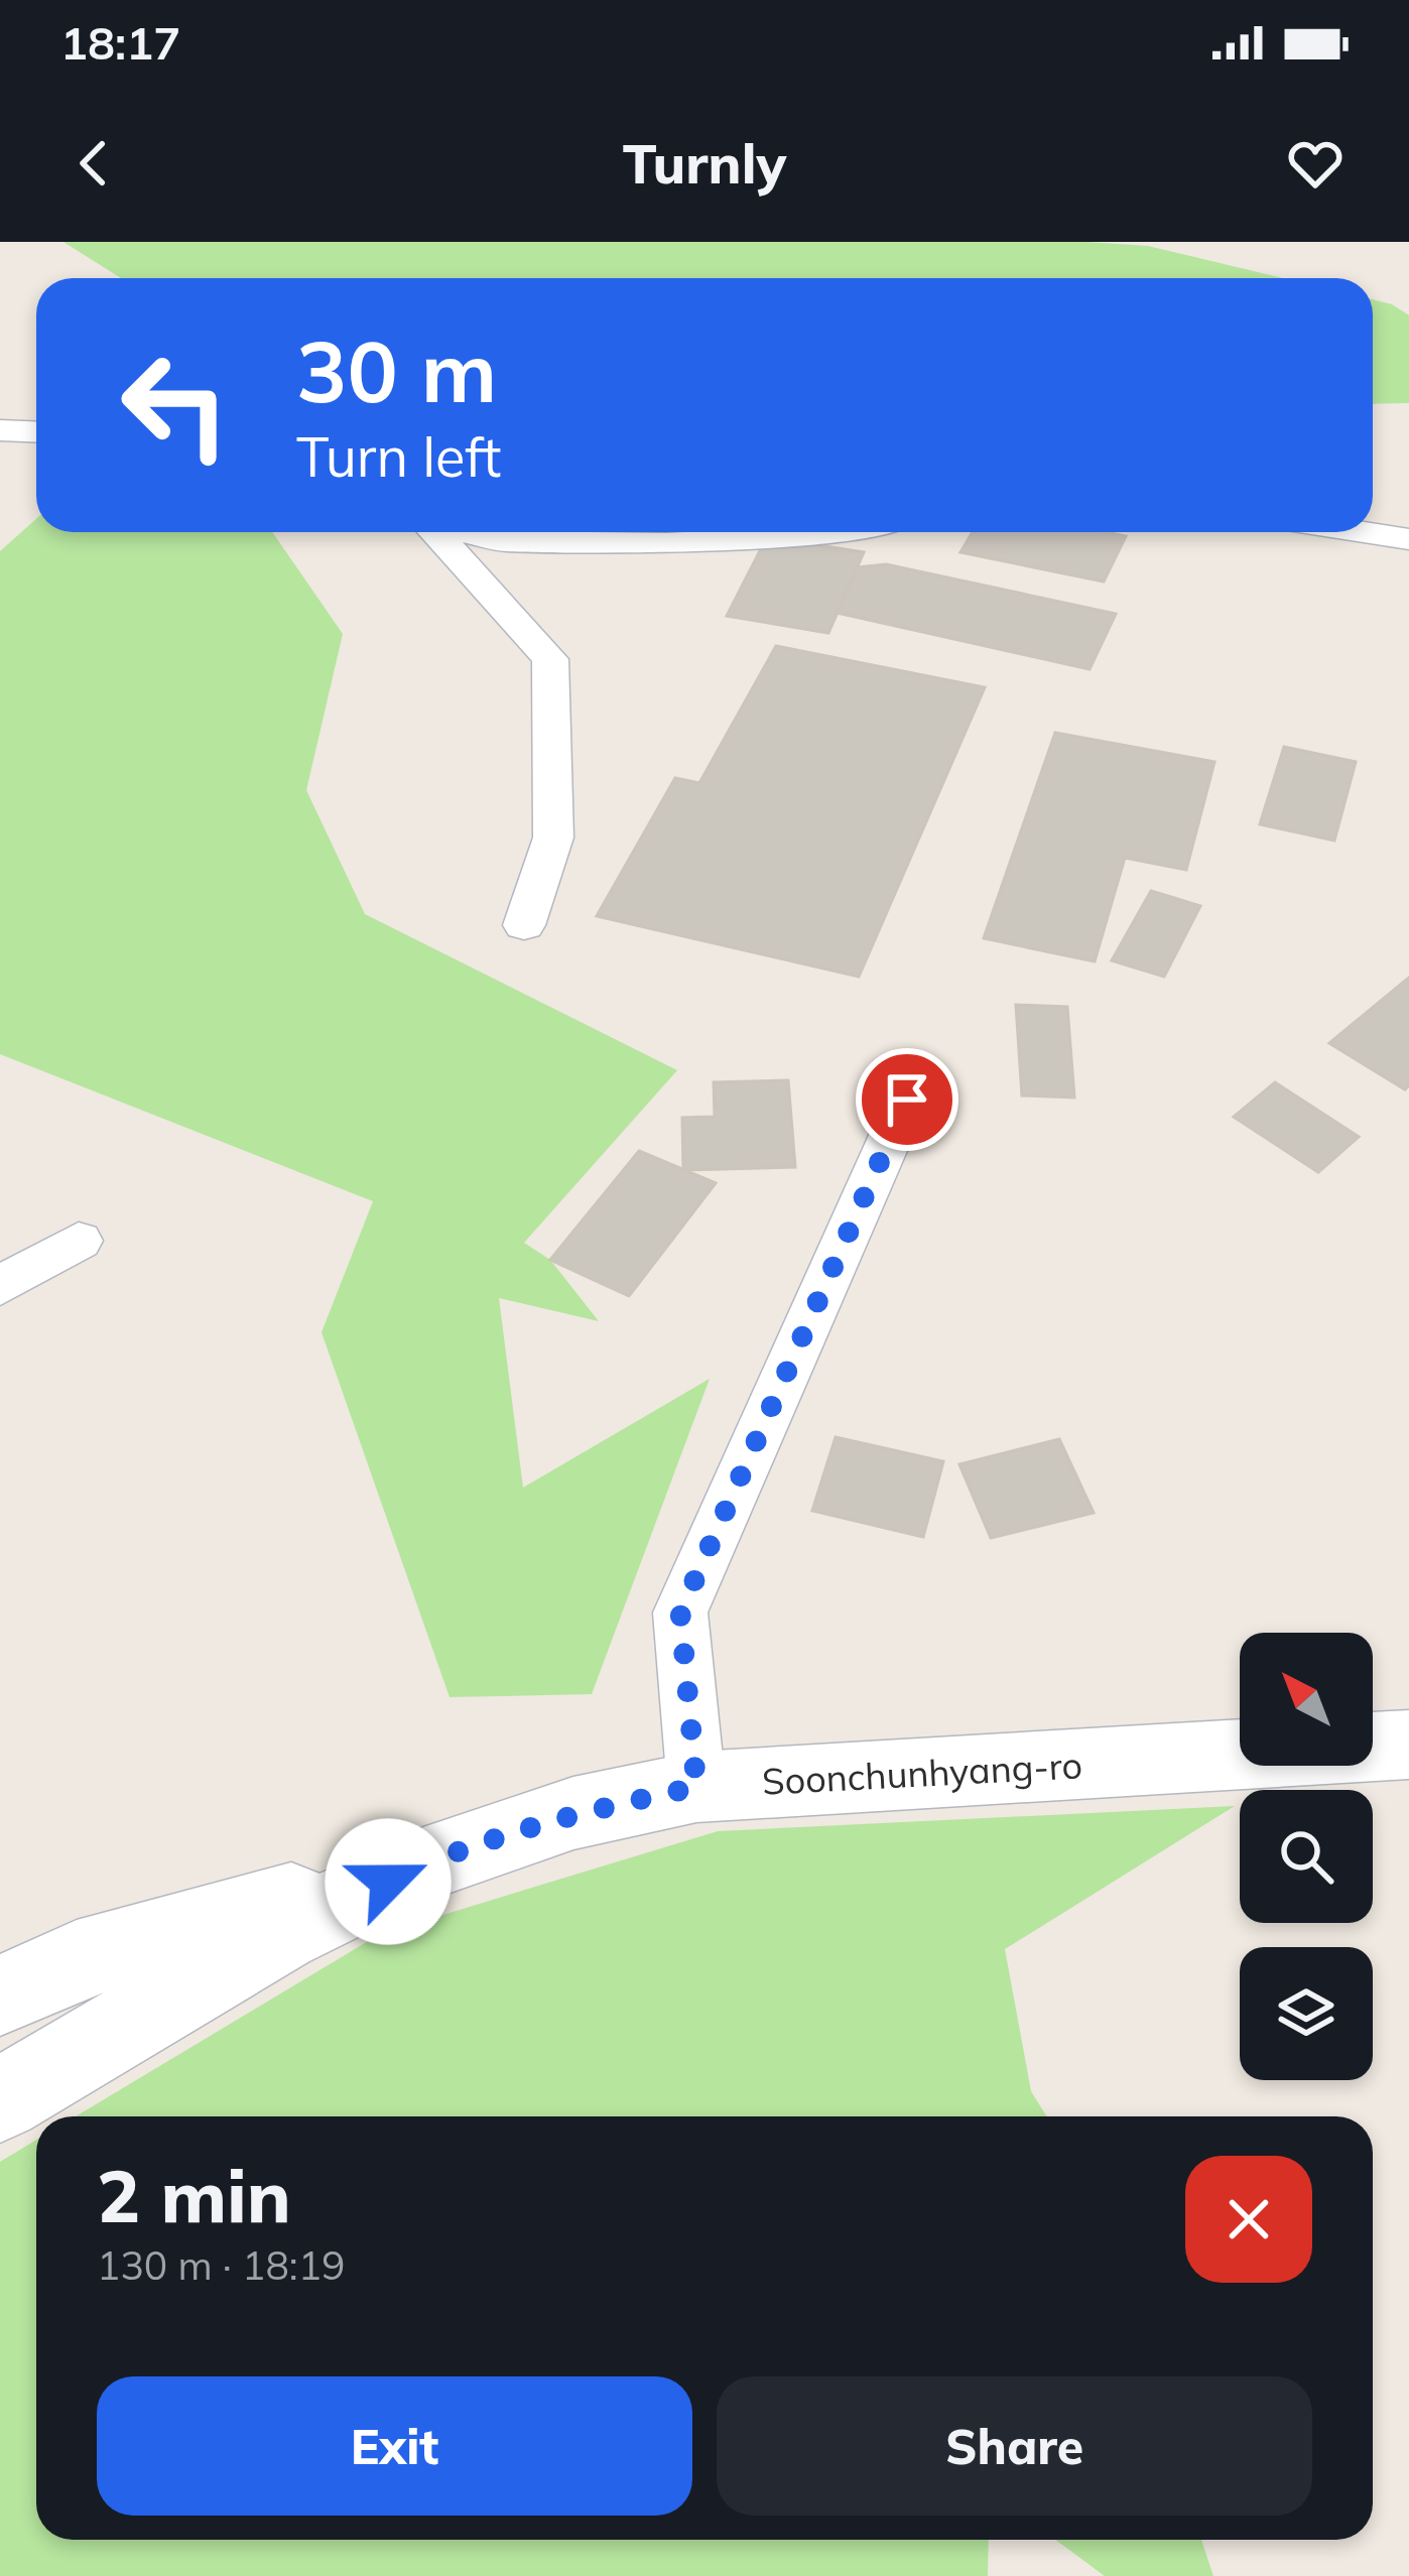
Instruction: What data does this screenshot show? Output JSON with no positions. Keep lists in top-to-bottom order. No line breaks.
{"streets":{"main road":["Soonchunhyang-ro"]},"north":"top left","page":{"status":"18:17","header":"Turnly","turn":["30 m","Turn left"],"heading":["2 min","130 m · 18:19"],"buttons":["Exit","Share"]}}
